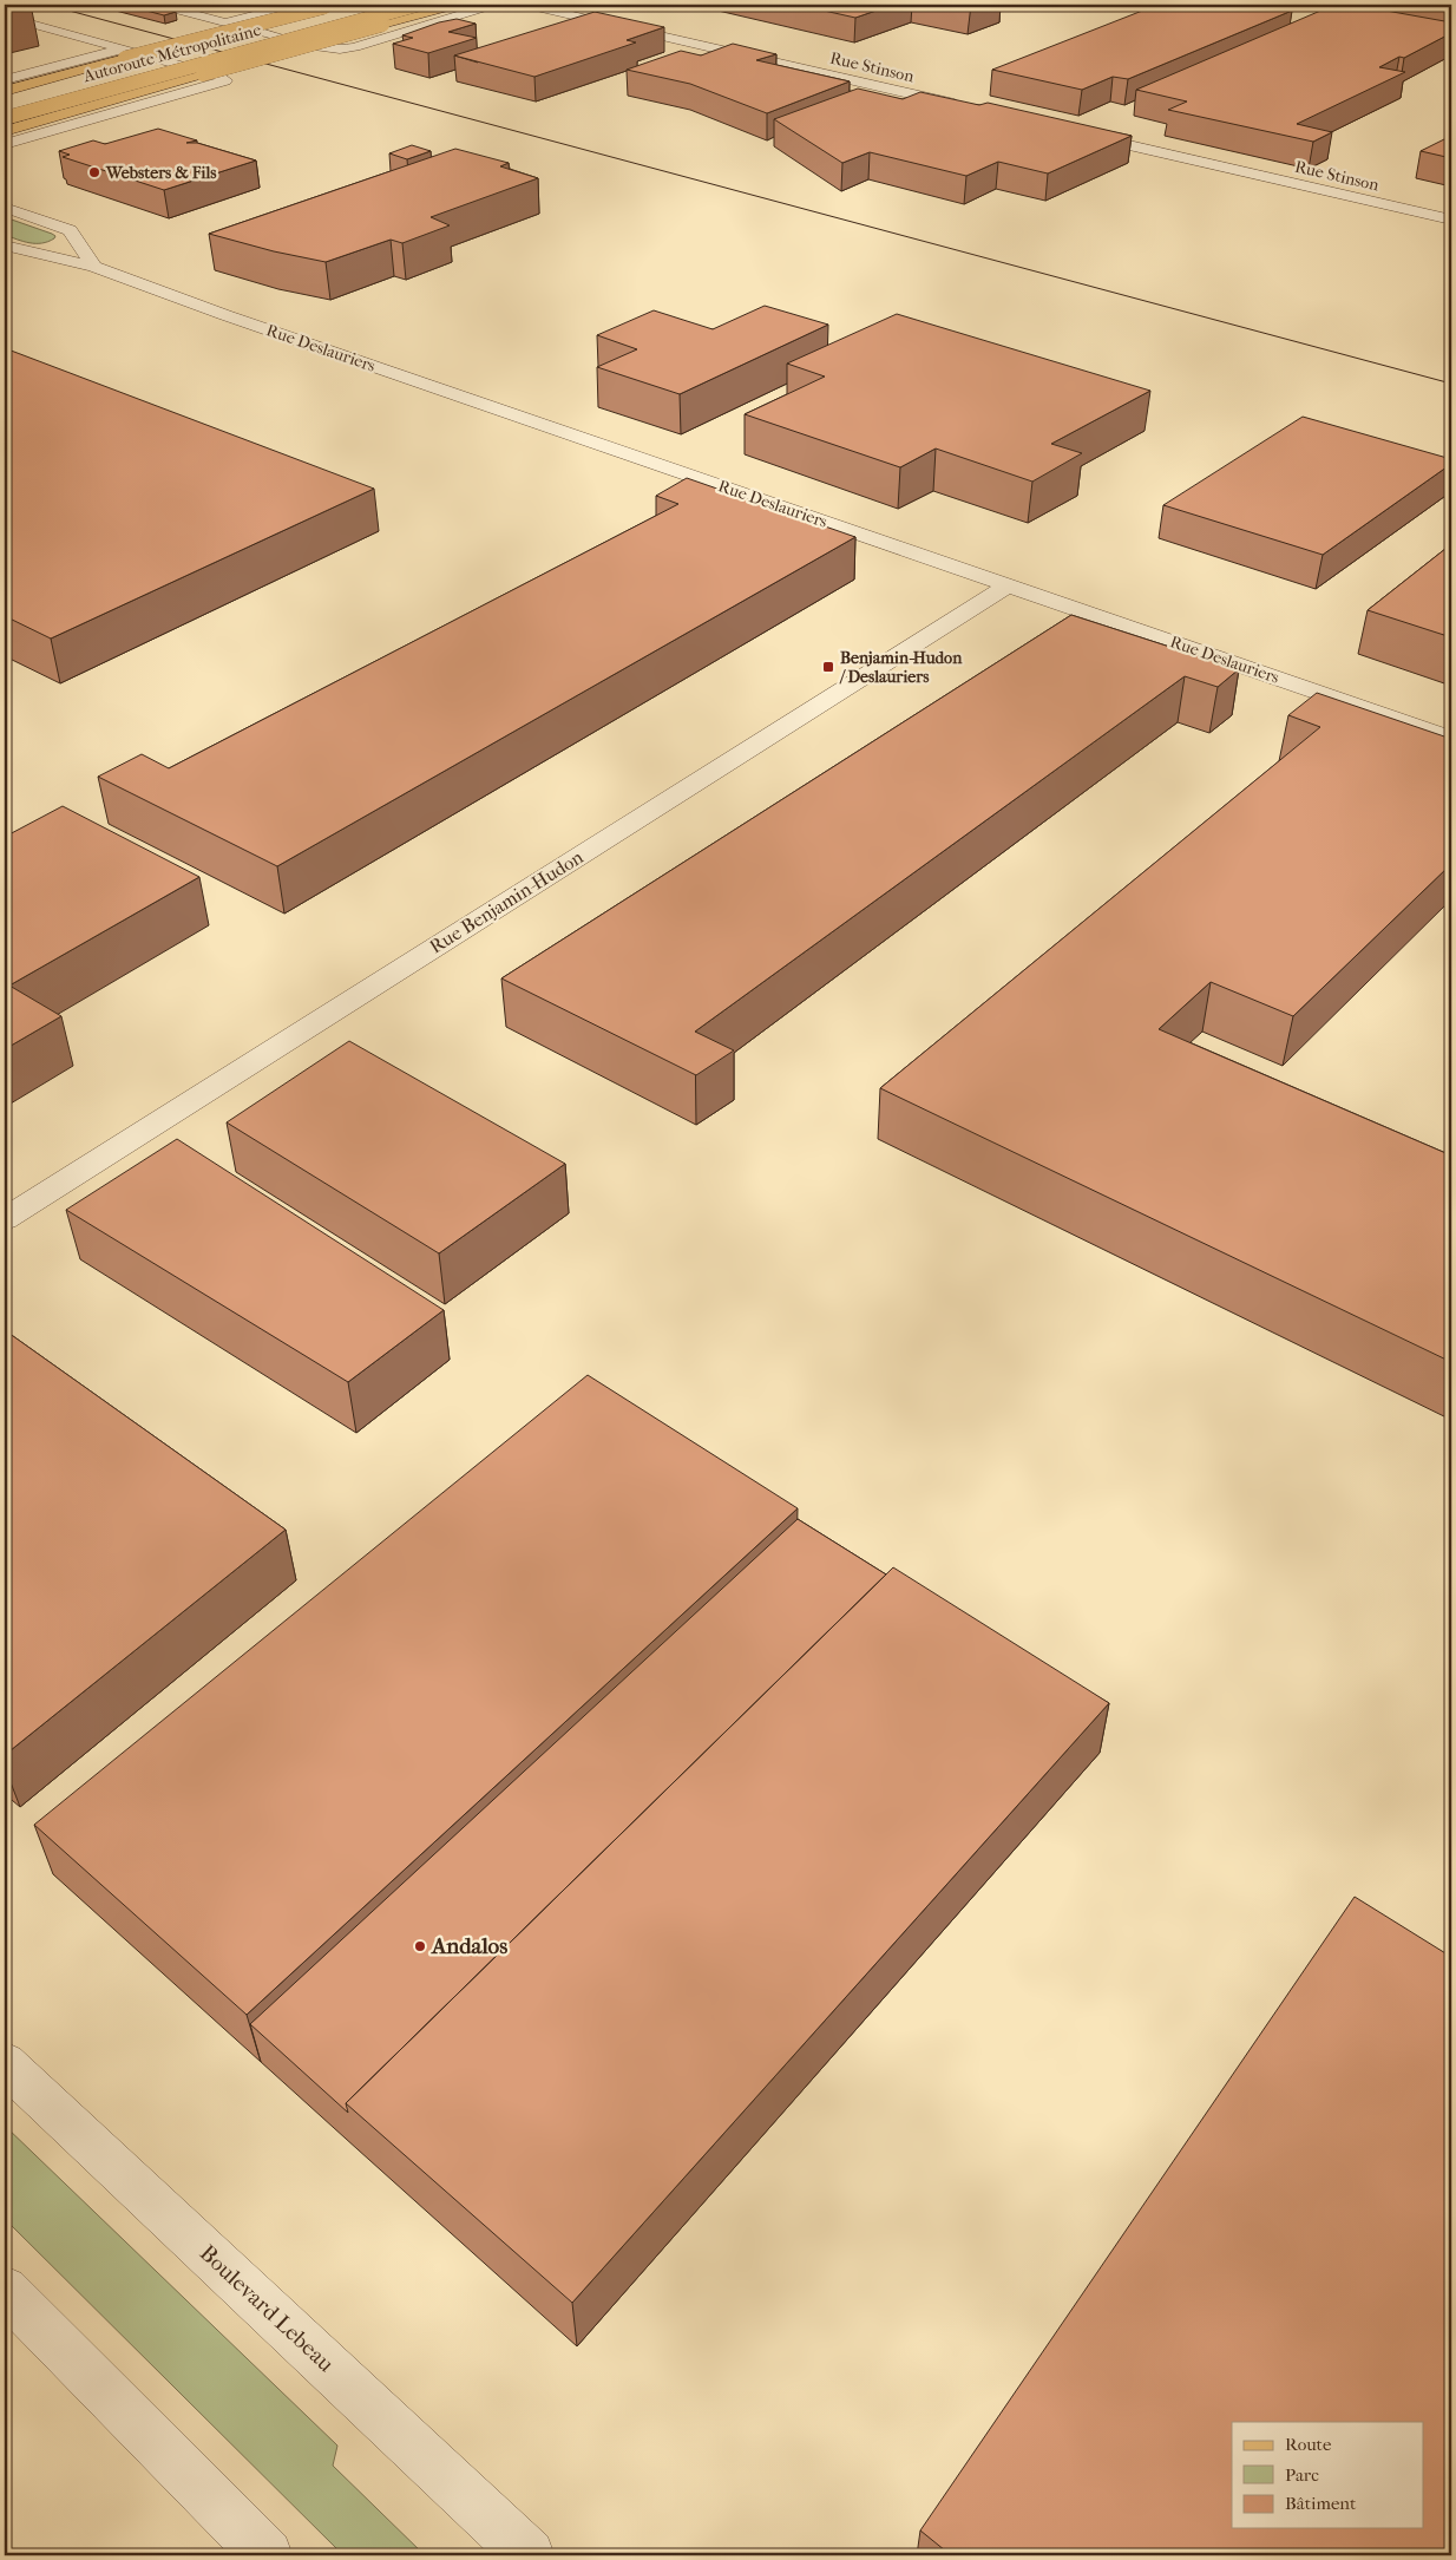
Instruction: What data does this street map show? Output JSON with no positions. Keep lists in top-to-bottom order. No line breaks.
{"streets":{"main road":["Autoroute Métropolitaine"],"street":["Rue Stinson","Rue Deslauriers","Rue Benjamin-Hudon","Boulevard Lebeau"]},"crossings":[["Rue Deslauriers","Rue Benjamin-Hudon"]],"places":{"other":["Websters & Fils","Andalos"],"transit":["Benjamin-Hudon / Deslauriers"]},"legend":["Route","Parc","Bâtiment"]}
